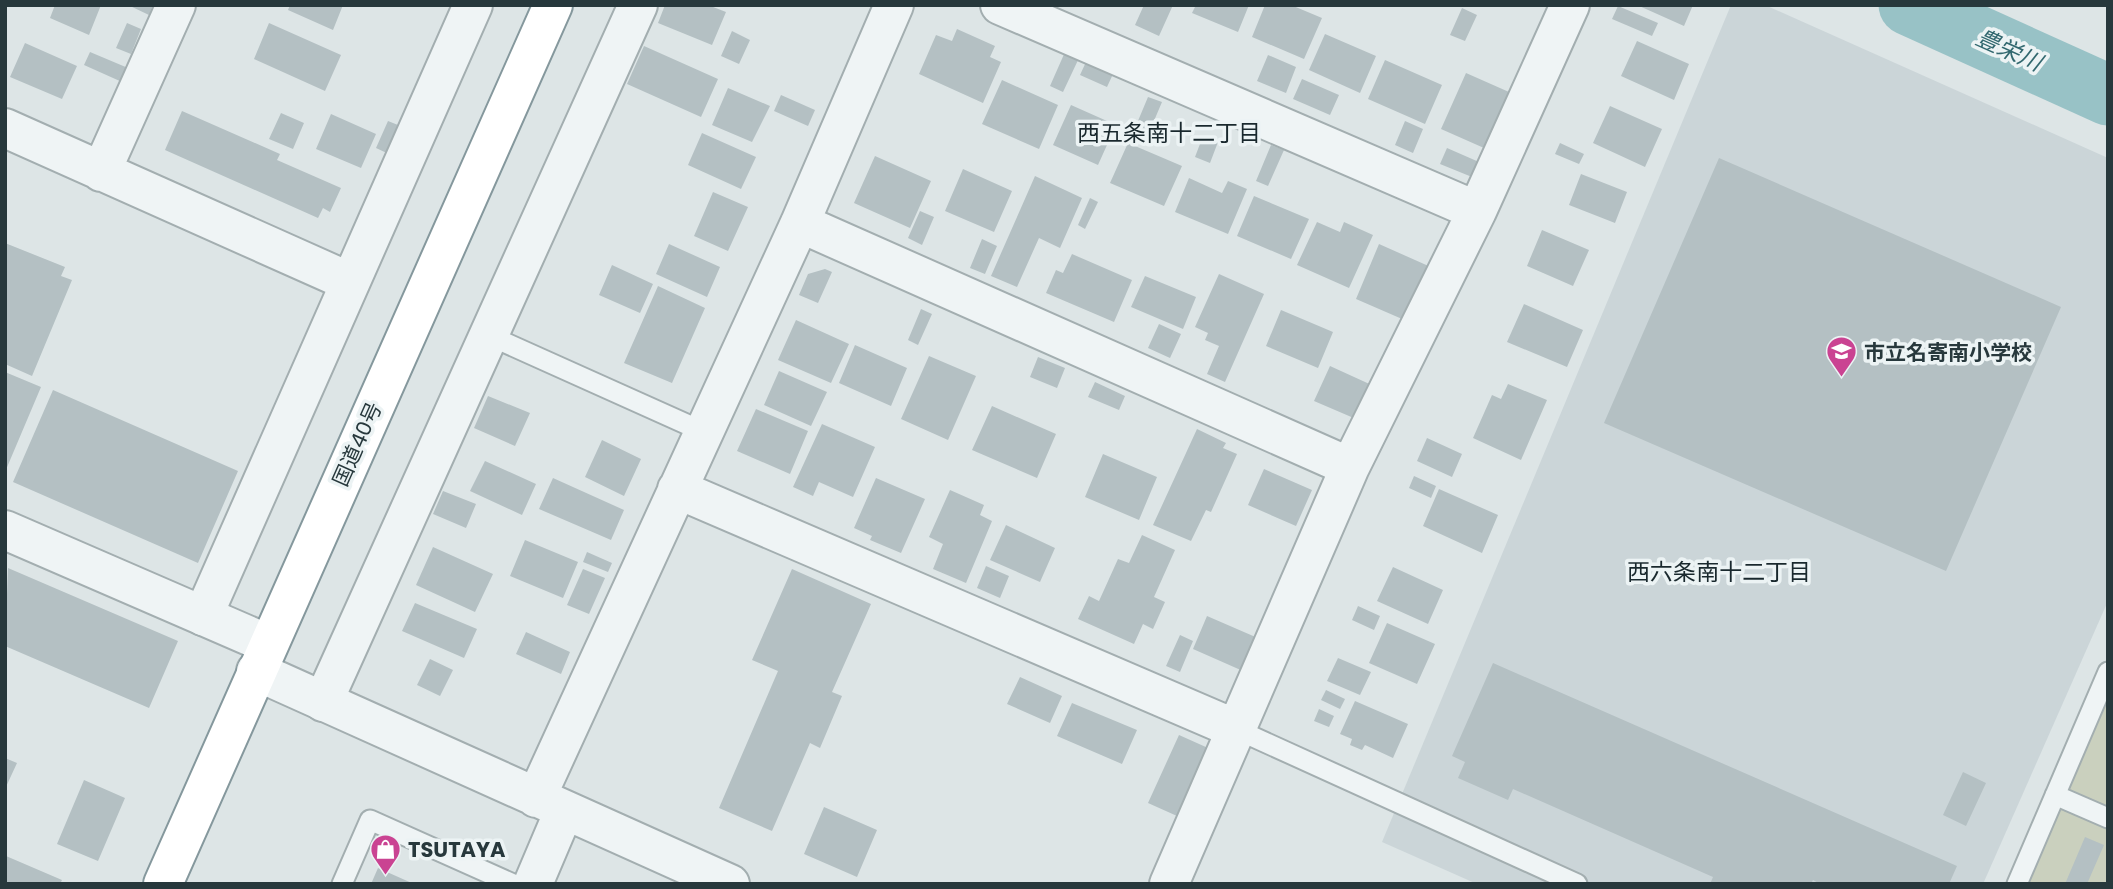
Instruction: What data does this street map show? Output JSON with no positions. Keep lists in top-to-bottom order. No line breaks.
{"streets":{"highway":["国道40号"]},"districts":["西五条南十二丁目","西六条南十二丁目"],"water":["豊栄川"],"places":{"school or university":["市立名寄南小学校"],"shop":["TSUTAYA"]}}
